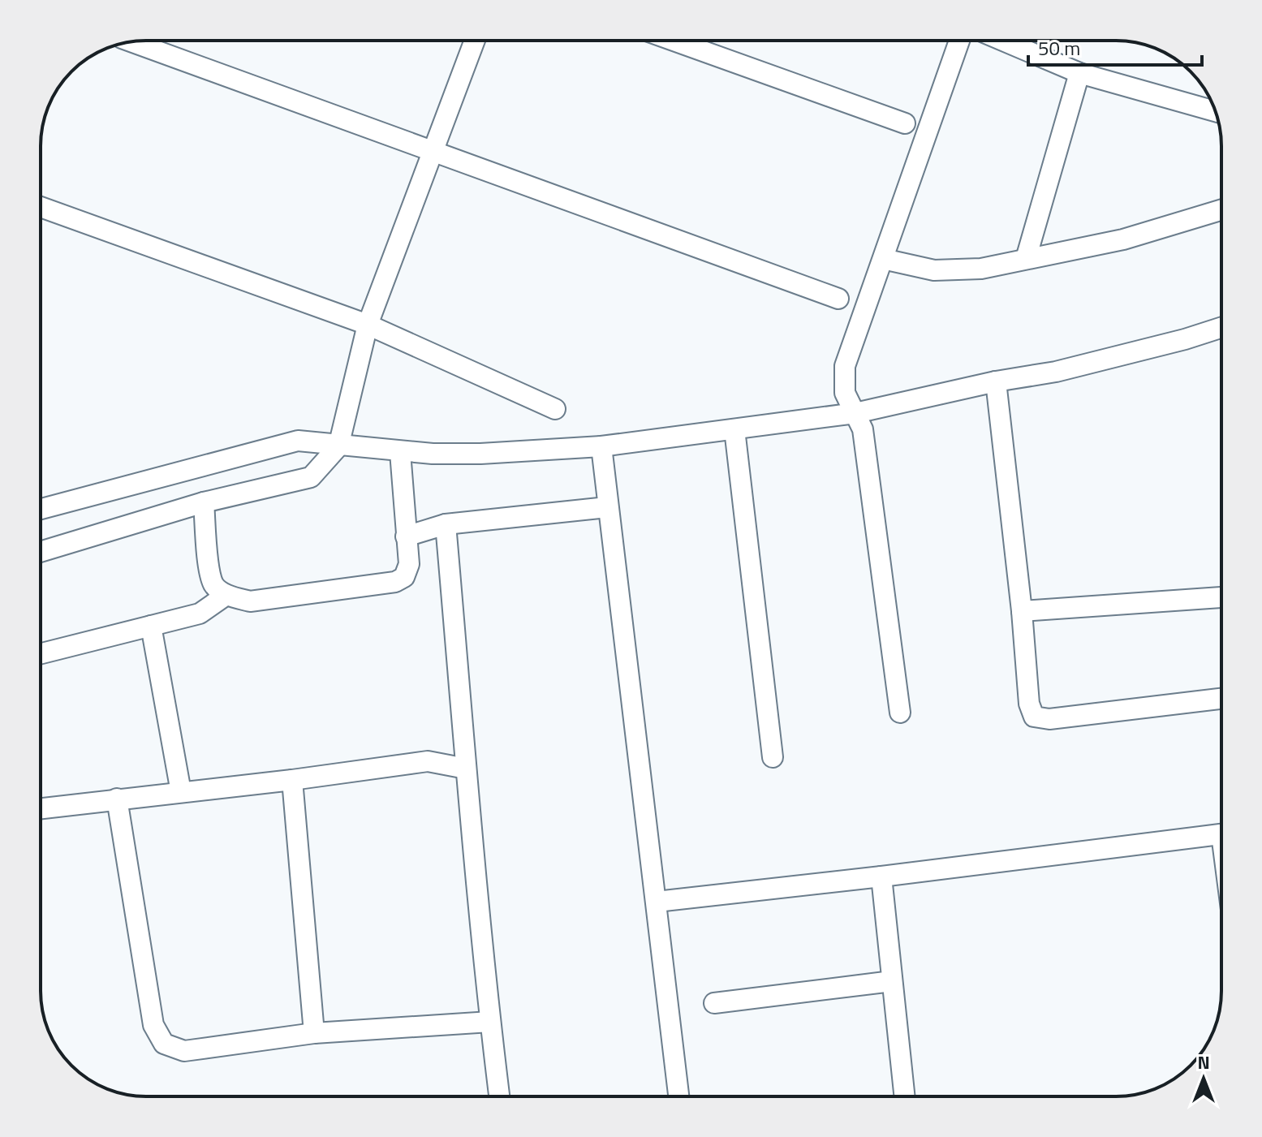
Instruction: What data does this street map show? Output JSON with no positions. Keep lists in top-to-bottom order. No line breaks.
{"scale_bar":"50 m","north":"top"}
